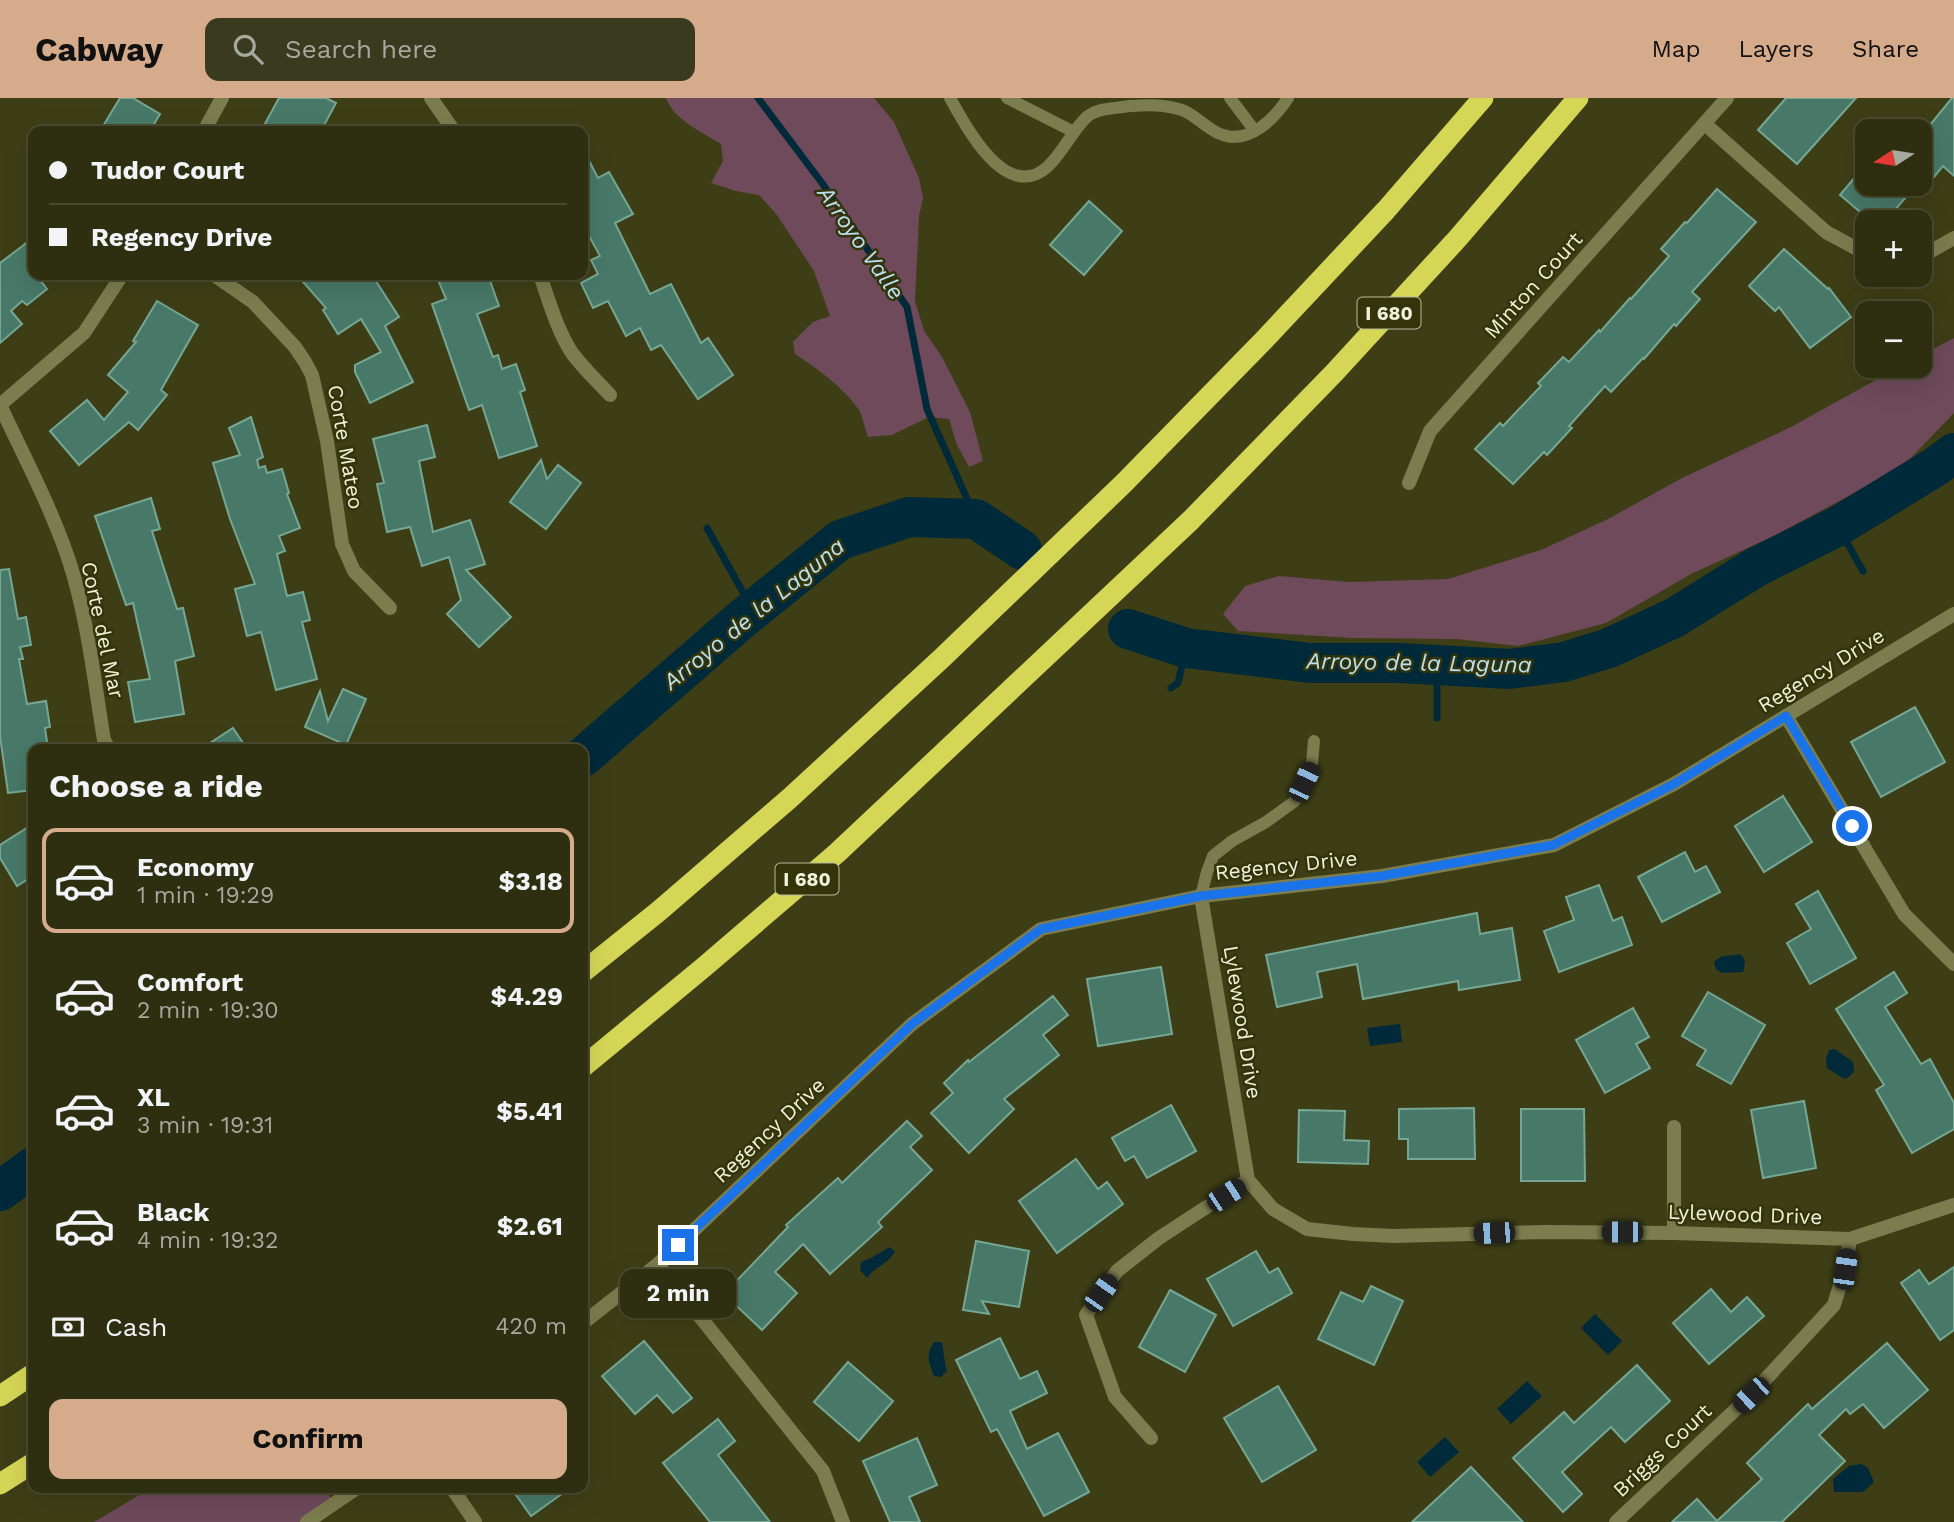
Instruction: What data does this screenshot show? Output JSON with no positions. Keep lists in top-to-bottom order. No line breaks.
{"streets":{"highway":["I 680"],"street":["Minton Court","Corte Mateo","Corte del Mar","Regency Drive","Lylewood Drive","Briggs Court"]},"crossings":[["Regency Drive","Lylewood Drive"],["Lylewood Drive","Briggs Court"]],"water":["Arroyo Valle","Arroyo de la Laguna"],"north":"left","page":{"header":"Cabway","search":"Search here","nav":["Map","Layers","Share"],"map_buttons":["+","−"],"banner":["Tudor Court","Regency Drive"],"heading":"Choose a ride","list":[{"name":"Economy","note":"1 min · 19:29","value":"$3.18"},{"name":"Comfort","note":"2 min · 19:30","value":"$4.29"},{"name":"XL","note":"3 min · 19:31","value":"$5.41"},{"name":"Black","note":"4 min · 19:32","value":"$2.61"}],"bubble":"2 min","pay":["Cash","420 m"],"buttons":"Confirm"}}
